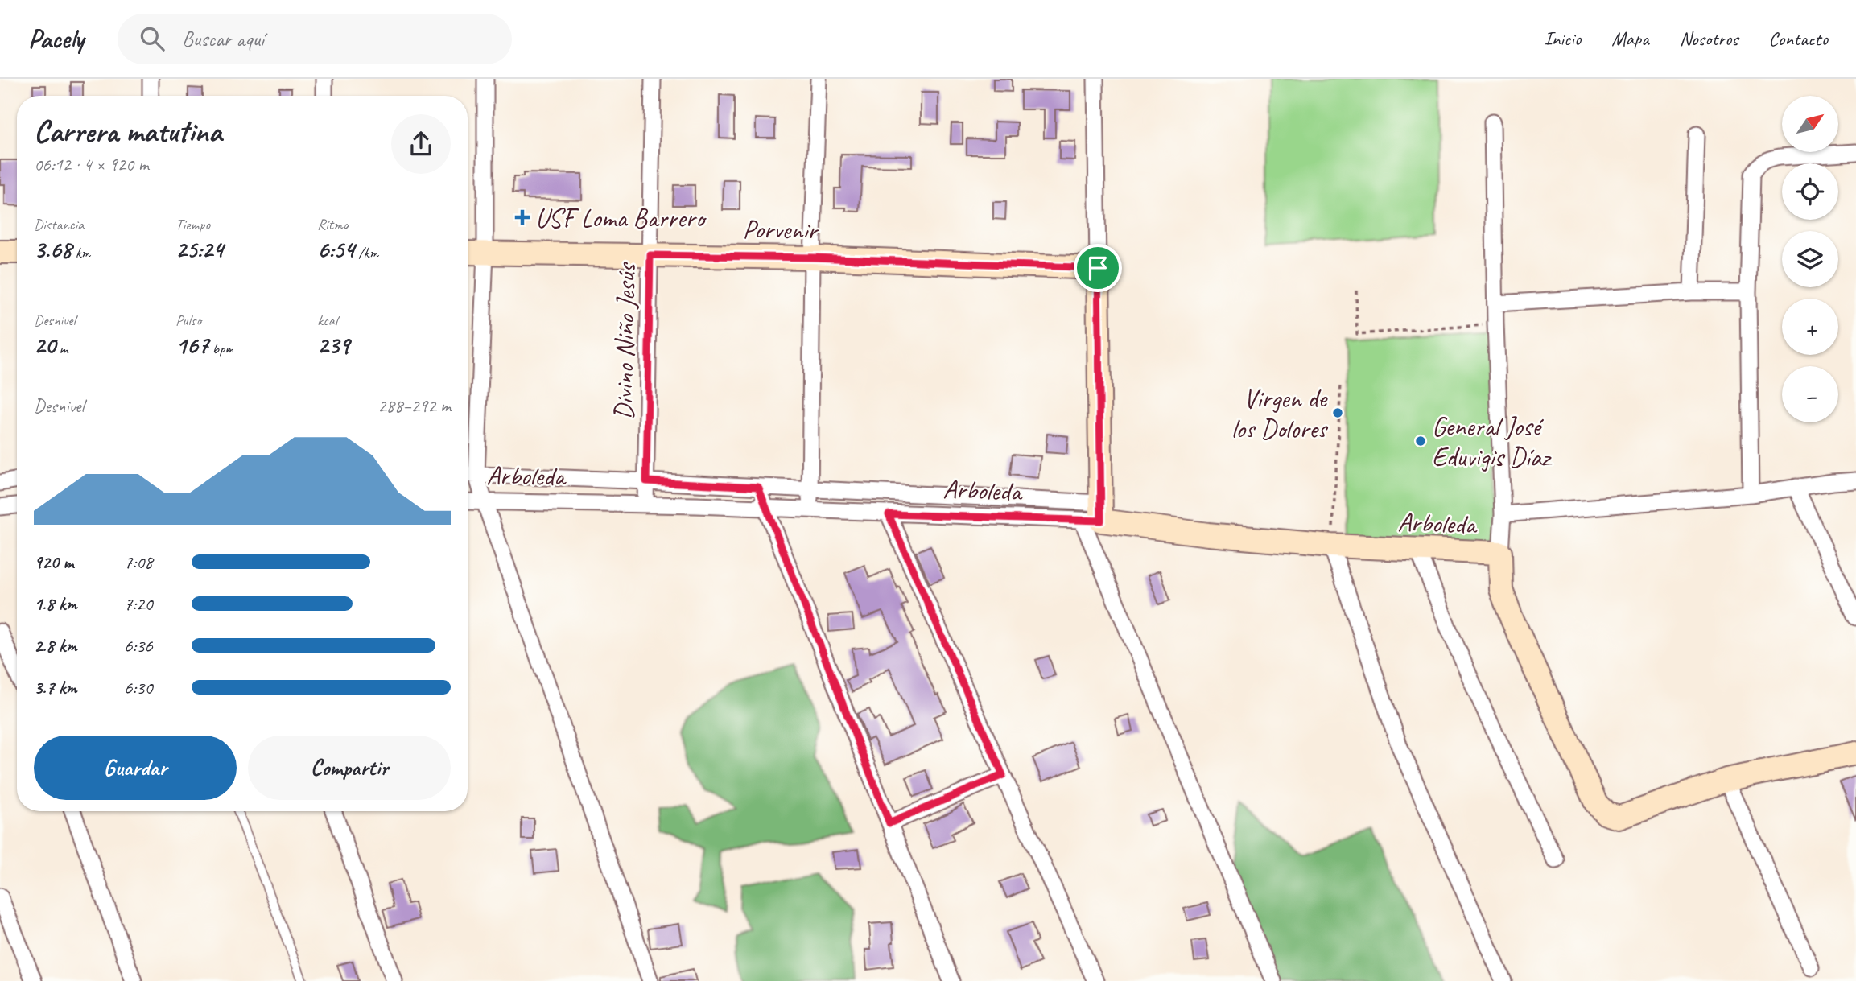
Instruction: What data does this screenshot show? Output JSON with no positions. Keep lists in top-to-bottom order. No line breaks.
{"streets":{"street":["Porvenir","Divino Niño Jesús","Arboleda"]},"crossings":[["Porvenir","Divino Niño Jesús"],["Divino Niño Jesús","Arboleda"]],"places":{"health":["USF Loma Barrero"],"other":["Virgen de los Dolores","General José Eduvigis Díaz"]},"north":"top right","page":{"header":"Pacely","search":"Buscar aquí","nav":["Inicio","Mapa","Nosotros","Contacto"],"map_buttons":["+","−"],"heading":["Carrera matutina","06:12 · 4 × 920 m"],"stats":[["Distancia","3.68 km"],["Tiempo","25:24"],["Ritmo","6:54 /km"],["Desnivel","20 m"],["Pulso","167 bpm"],["kcal","239"]],"chart":["Desnivel","288–292 m"],"list":[{"name":"920 m","note":"7:08"},{"name":"1.8 km","note":"7:20"},{"name":"2.8 km","note":"6:36"},{"name":"3.7 km","note":"6:30"}],"buttons":["Guardar","Compartir"]}}
